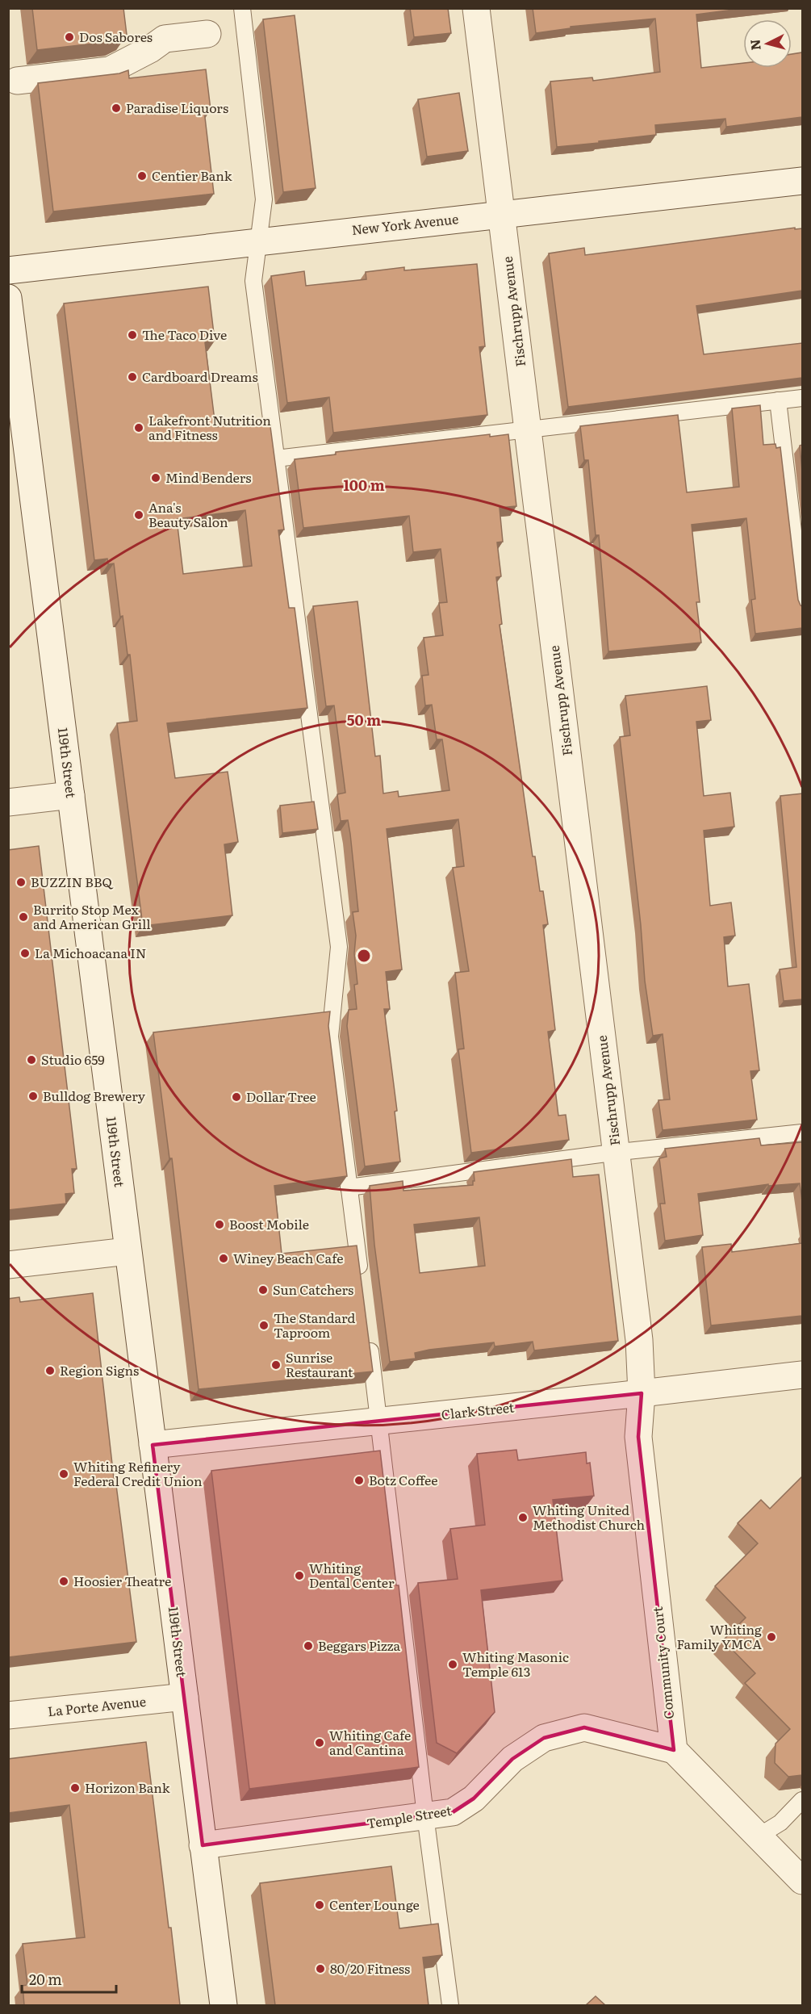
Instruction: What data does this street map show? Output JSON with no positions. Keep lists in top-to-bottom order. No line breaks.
{"streets":{"street":["New York Avenue","Fischrupp Avenue","119th Street","Clark Street","Community Court","La Porte Avenue","Temple Street"]},"crossings":[["New York Avenue","Fischrupp Avenue"],["Fischrupp Avenue","Clark Street"],["Fischrupp Avenue","Community Court"],["119th Street","Clark Street"],["119th Street","La Porte Avenue"],["119th Street","Temple Street"],["Clark Street","Community Court"],["Community Court","Temple Street"]],"places":["Dos Sabores","Paradise Liquors","Centier Bank","The Taco Dive","Cardboard Dreams","Lakefront Nutrition and Fitness","Mind Benders","Ana's Beauty Salon","BUZZIN BBQ","Burrito Stop Mex and American Grill","La Michoacana IN","Studio 659","Bulldog Brewery","Dollar Tree","Boost Mobile","Winey Beach Cafe","Sun Catchers","The Standard Taproom","Sunrise Restaurant","Region Signs","Whiting Refinery Federal Credit Union","Botz Coffee","Whiting United Methodist Church","Whiting Dental Center","Hoosier Theatre","Whiting Family YMCA","Beggars Pizza","Whiting Masonic Temple 613","Whiting Cafe and Cantina","Horizon Bank","Center Lounge","80/20 Fitness"],"scale_bar":"20 m","north":"left","rings":["100 m","50 m"]}
